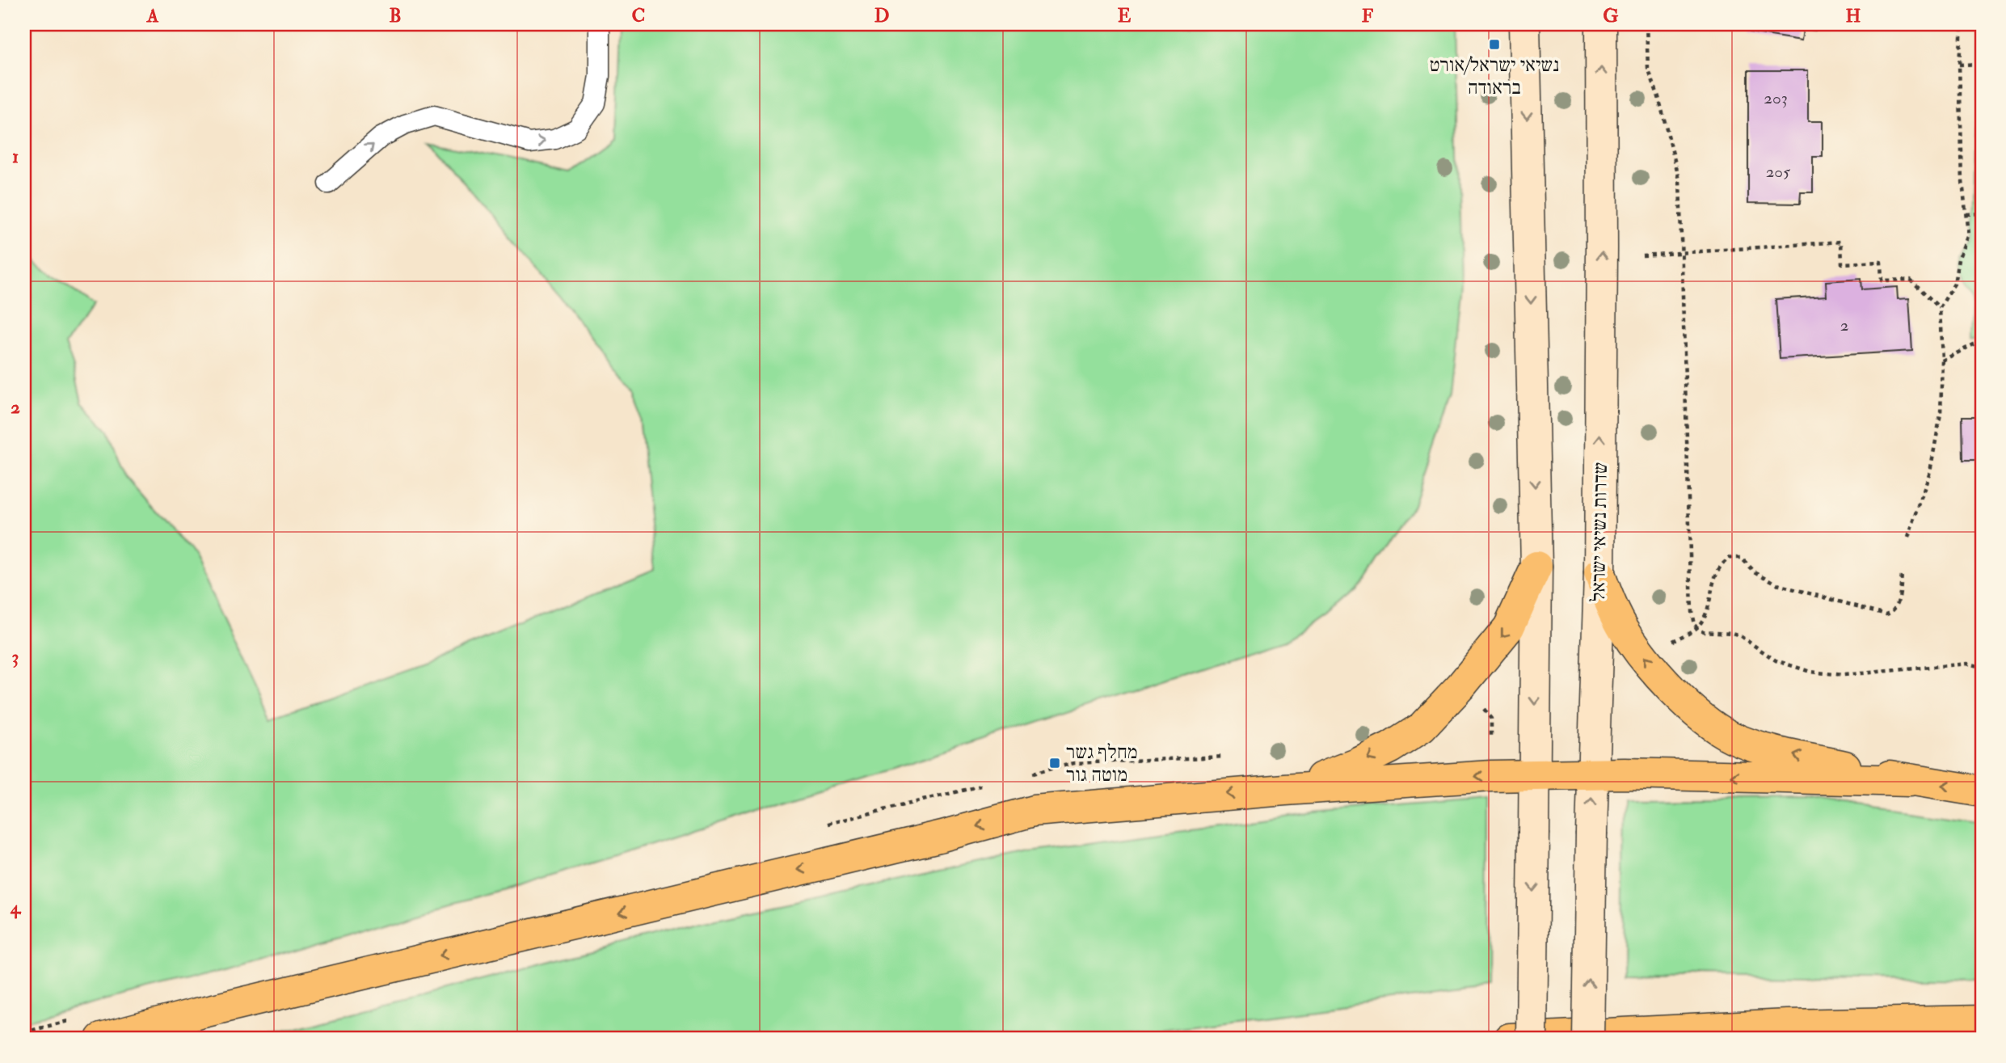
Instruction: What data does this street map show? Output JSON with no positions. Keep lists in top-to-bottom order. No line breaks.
{"streets":{"main road":["שדרות נשיאי ישראל"]},"places":{"transit":["נשיאי ישראל/אורט בראודה","מחלף גשר מוטה גור"]},"house_numbers":["203","205","2"],"grid":{"columns":["A","B","C","D","E","F","G","H"],"rows":["1","2","3","4"]}}
